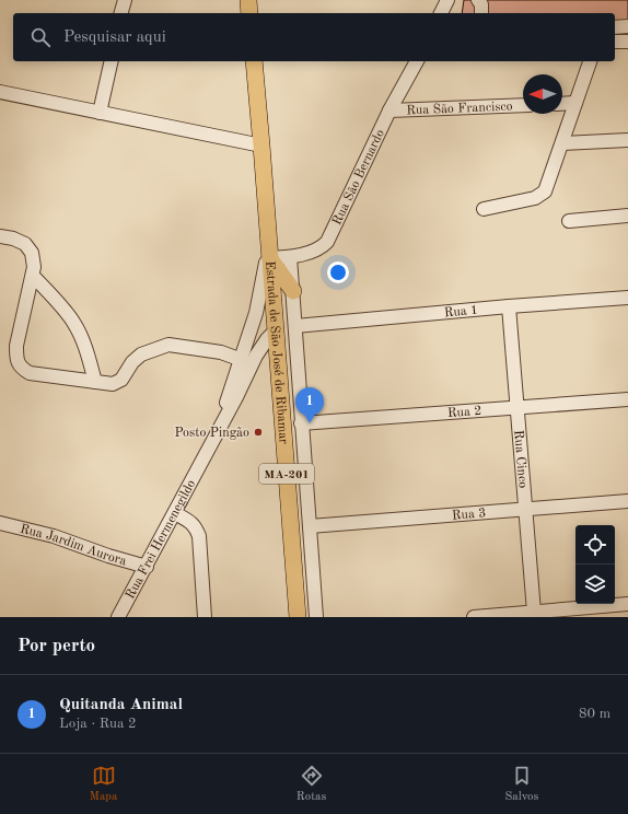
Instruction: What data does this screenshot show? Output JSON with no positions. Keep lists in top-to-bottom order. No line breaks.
{"streets":{"main road":["Estrada de São José de Ribamar","MA-201"],"street":["Rua São Francisco","Rua São Bernardo","Rua 1","Rua 2","Rua Cinco","Rua 3","Rua Frei Hermenegildo","Rua Jardim Aurora"]},"crossings":[["Rua São Francisco","Rua São Bernardo"],["Rua São Bernardo","Estrada de São José de Ribamar"],["Rua São Bernardo","Rua Frei Hermenegildo"],["Rua 1","Estrada de São José de Ribamar"],["Rua 1","Rua Cinco"],["Estrada de São José de Ribamar","Rua 2"],["Estrada de São José de Ribamar","Rua 3"],["Estrada de São José de Ribamar","Rua Frei Hermenegildo"],["Rua 2","Rua Cinco"],["Rua Cinco","Rua 3"],["Rua Frei Hermenegildo","Rua Jardim Aurora"]],"places":["Posto Pingão"],"north":"left","page":{"search":"Pesquisar aqui","pins":"1","heading":"Por perto","list":[{"mark":"1","name":"Quitanda Animal","note":"Loja · Rua 2","value":"80 m"}],"nav":["Mapa","Rotas","Salvos"]}}
